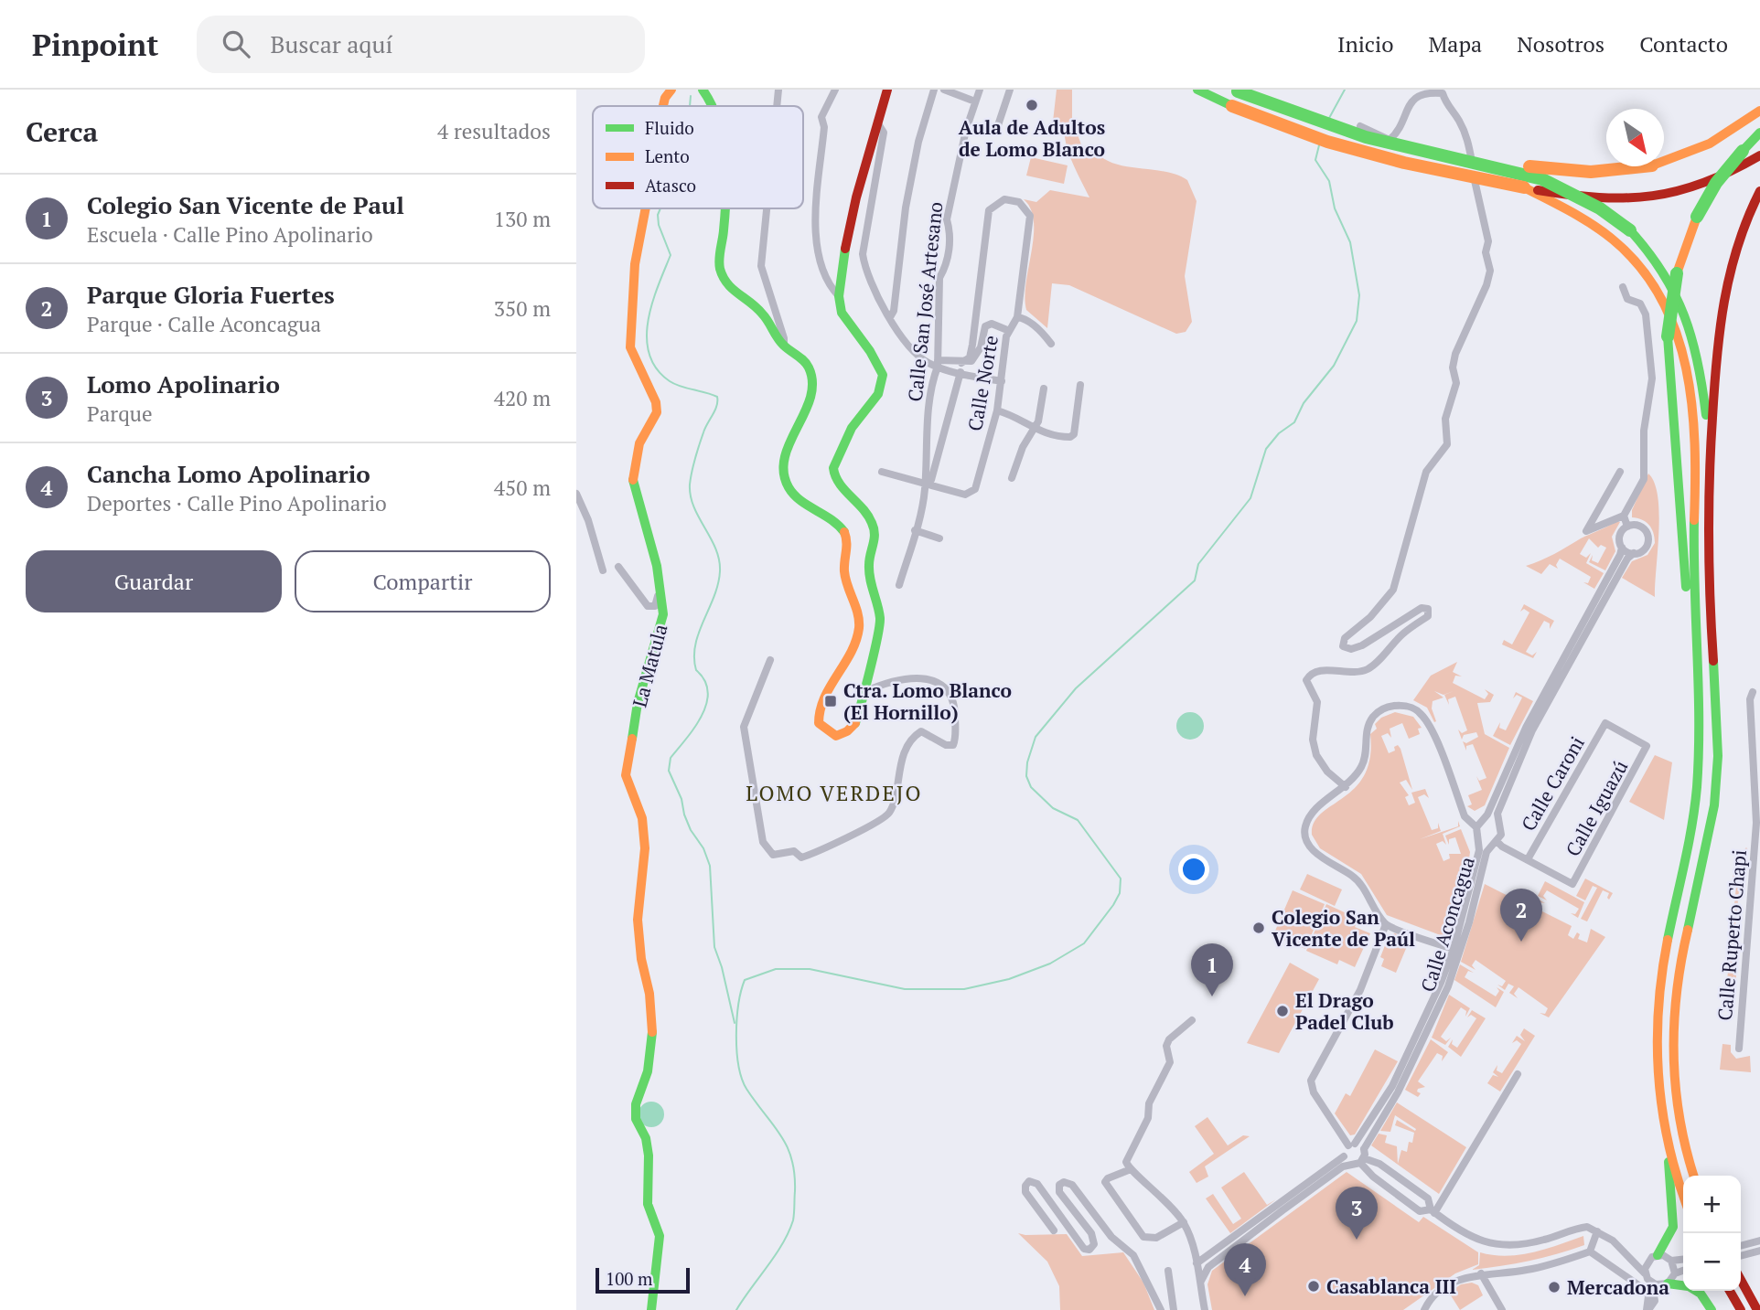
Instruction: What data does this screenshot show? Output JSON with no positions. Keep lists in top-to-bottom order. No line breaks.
{"streets":{"main road":["La Matula"],"street":["Calle San José Artesano","Calle Norte","Calle Caroni","Calle Iguazú","Calle Aconcagua","Calle Ruperto Chapi"]},"crossings":[["Calle San José Artesano","Calle Norte"],["Calle Caroni","Calle Iguazú"]],"districts":["LOMO VERDEJO"],"places":{"other":["Aula de Adultos de Lomo Blanco","Colegio San Vicente de Paúl","El Drago Padel Club","Casablanca III","Mercadona"],"transit":["Ctra. Lomo Blanco (El Hornillo)"]},"legend":["Fluido","Lento","Atasco"],"scale_bar":"100 m","north":"bottom right","page":{"header":"Pinpoint","search":"Buscar aquí","nav":["Inicio","Mapa","Nosotros","Contacto"],"heading":["Cerca","4 resultados"],"list":[{"mark":"1","name":"Colegio San Vicente de Paul","note":"Escuela · Calle Pino Apolinario","value":"130 m"},{"mark":"2","name":"Parque Gloria Fuertes","note":"Parque · Calle Aconcagua","value":"350 m"},{"mark":"3","name":"Lomo Apolinario","note":"Parque","value":"420 m"},{"mark":"4","name":"Cancha Lomo Apolinario","note":"Deportes · Calle Pino Apolinario","value":"450 m"}],"buttons":["Guardar","Compartir"],"pins":["2","1","3","4"],"map_buttons":["+","−"],"scale":"100 m"}}
